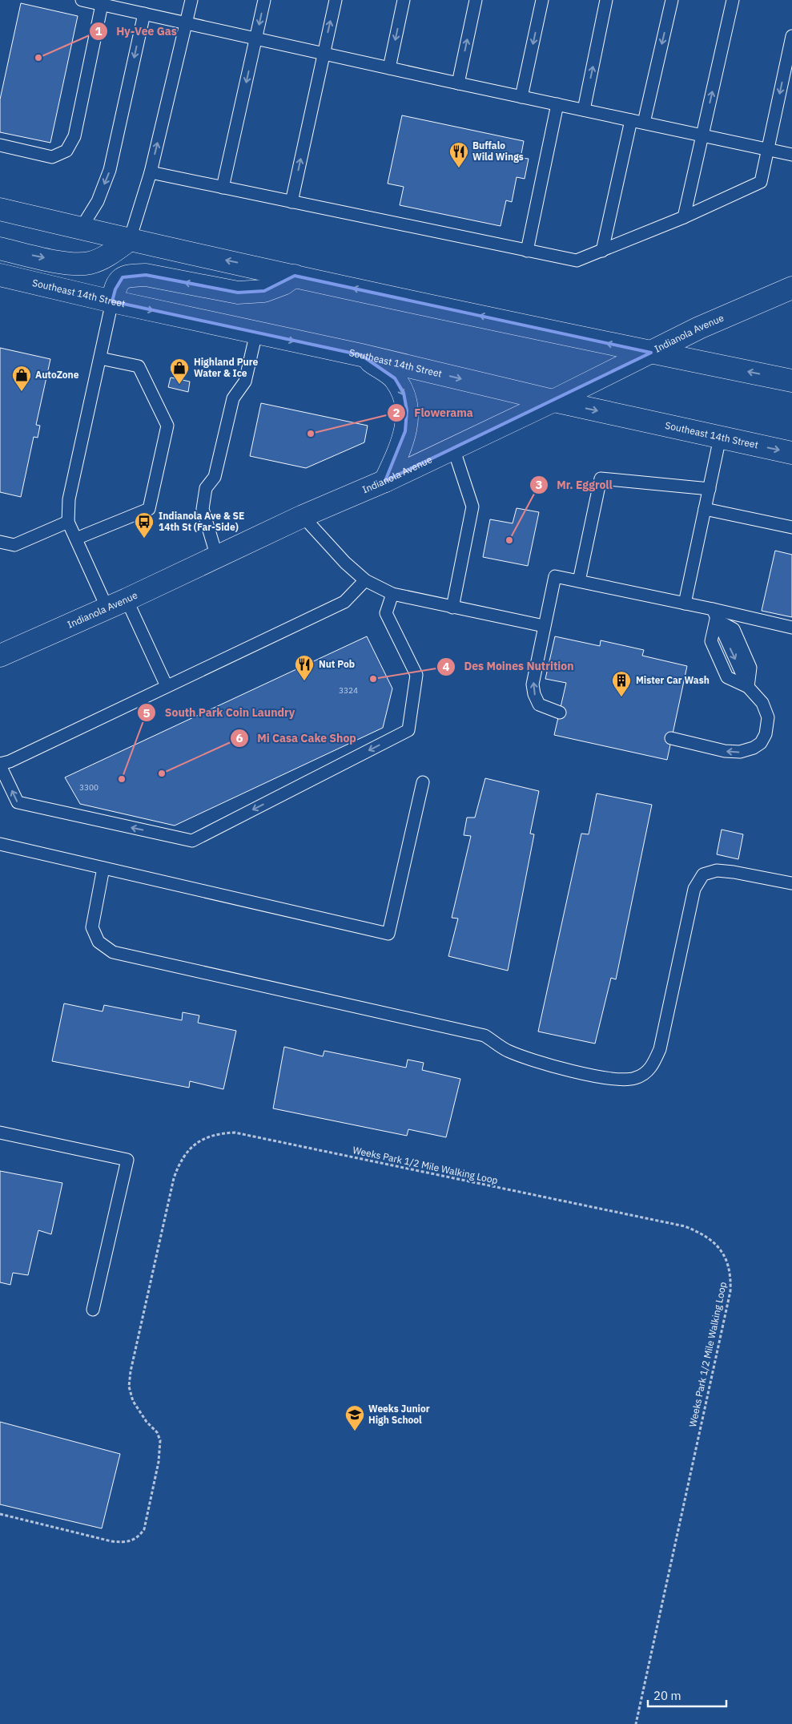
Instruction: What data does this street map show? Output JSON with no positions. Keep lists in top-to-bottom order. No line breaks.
{"streets":{"main road":["Southeast 14th Street","Indianola Avenue"],"path":["Weeks Park 1/2 Mile Walking Loop"]},"crossings":[["Southeast 14th Street","Indianola Avenue"]],"places":{"other":["Hy-Vee Gas","Flowerama","Mr. Eggroll","Des Moines Nutrition","Mi Casa Cake Shop","South Park Coin Laundry"],"restaurant":["Buffalo Wild Wings","Nut Pob"],"shop":["Highland Pure Water & Ice","AutoZone"],"bus stop":["Indianola Ave & SE 14th St (Far-Side)"],"building":["Mister Car Wash"],"school or university":["Weeks Junior High School"]},"house_numbers":["3324","3300"],"scale_bar":"20 m"}
